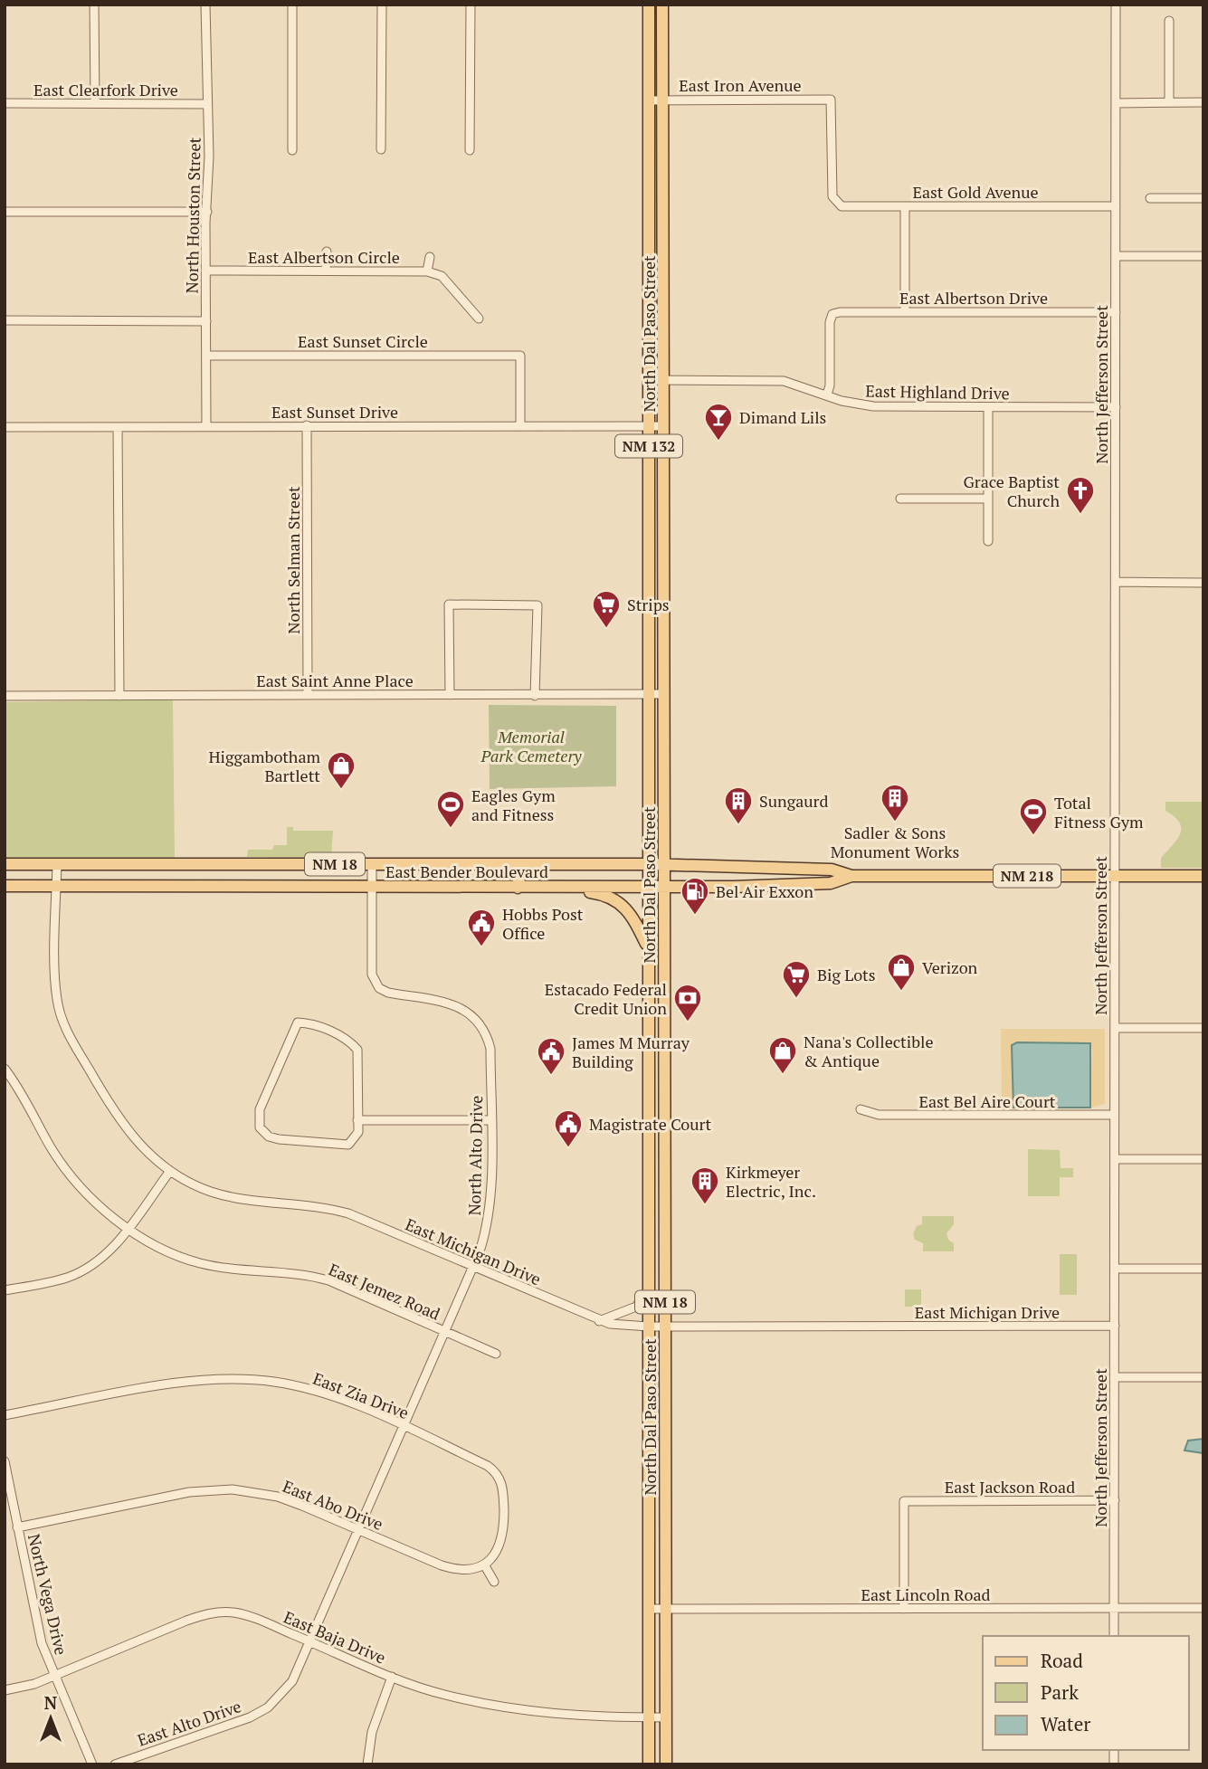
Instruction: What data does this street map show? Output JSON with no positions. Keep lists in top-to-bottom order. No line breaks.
{"streets":{"main road":["North Dal Paso Street","NM 132","NM 18","East Bender Boulevard","NM 218"],"street":["East Iron Avenue","East Clearfork Drive","East Gold Avenue","North Houston Street","East Albertson Circle","East Albertson Drive","East Sunset Circle","North Jefferson Street","East Highland Drive","East Sunset Drive","North Selman Street","East Saint Anne Place","East Bel Aire Court","North Alto Drive","East Michigan Drive","East Jemez Road","East Zia Drive","East Jackson Road","East Abo Drive","North Vega Drive","East Lincoln Road","East Baja Drive","East Alto Drive"]},"crossings":[["East Iron Avenue","East Gold Avenue"],["East Iron Avenue","North Dal Paso Street"],["East Clearfork Drive","North Houston Street"],["East Gold Avenue","North Jefferson Street"],["North Houston Street","East Albertson Circle"],["North Houston Street","East Sunset Circle"],["North Houston Street","East Sunset Drive"],["East Albertson Drive","North Jefferson Street"],["East Albertson Drive","East Highland Drive"],["North Dal Paso Street","East Highland Drive"],["North Dal Paso Street","East Sunset Drive"],["North Dal Paso Street","East Saint Anne Place"],["North Dal Paso Street","East Bender Boulevard"],["North Dal Paso Street","East Michigan Drive"],["North Dal Paso Street","East Lincoln Road"],["North Dal Paso Street","East Baja Drive"],["East Sunset Circle","East Sunset Drive"],["North Jefferson Street","East Highland Drive"],["North Jefferson Street","East Bender Boulevard"],["North Jefferson Street","East Bel Aire Court"],["North Jefferson Street","East Michigan Drive"],["North Jefferson Street","East Jackson Road"],["North Jefferson Street","East Lincoln Road"],["East Sunset Drive","North Selman Street"],["North Selman Street","East Saint Anne Place"],["East Bender Boulevard","North Alto Drive"],["East Bender Boulevard","East Michigan Drive"],["North Alto Drive","East Michigan Drive"],["North Alto Drive","East Jemez Road"],["North Alto Drive","East Zia Drive"],["North Alto Drive","East Abo Drive"],["North Alto Drive","East Baja Drive"],["North Alto Drive","East Alto Drive"],["East Zia Drive","East Abo Drive"],["East Jackson Road","East Lincoln Road"],["East Abo Drive","North Vega Drive"],["North Vega Drive","East Baja Drive"],["East Baja Drive","East Alto Drive"]],"parks":["Memorial Park Cemetery"],"places":{"bar":["Dimand Lils"],"church":["Grace Baptist Church"],"supermarket":["Strips","Big Lots"],"shop":["Higgambotham Bartlett","Verizon","Nana's Collectible & Antique"],"building":["Sadler & Sons Monument Works","Sungaurd","Kirkmeyer Electric, Inc."],"sports":["Eagles Gym and Fitness","Total Fitness Gym"],"fuel station":["Bel Air Exxon"],"public building":["Hobbs Post Office","James M Murray Building","Magistrate Court"],"bank":["Estacado Federal Credit Union"]},"legend":["Road","Park","Water"],"north":"top"}
